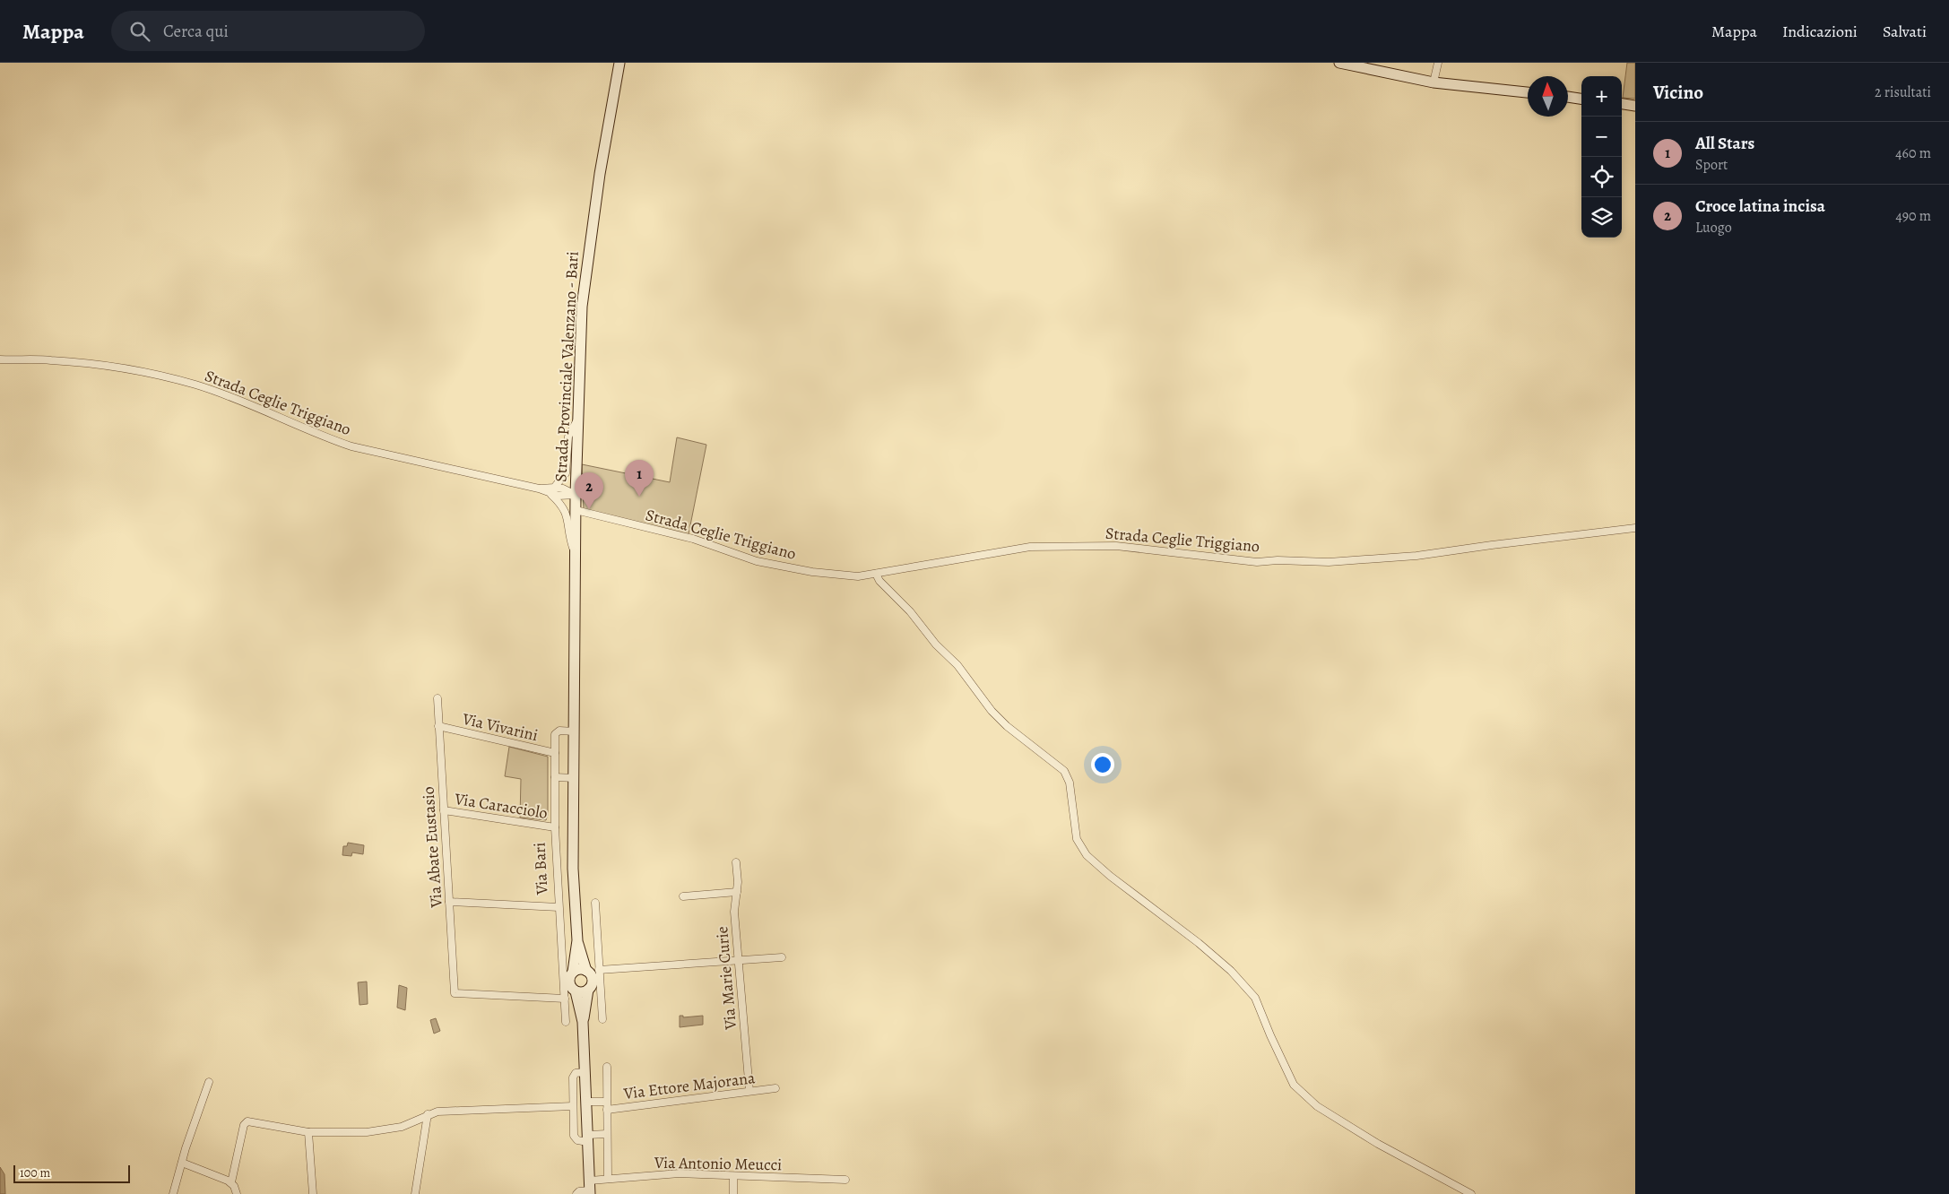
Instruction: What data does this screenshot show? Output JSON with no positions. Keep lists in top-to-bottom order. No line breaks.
{"streets":{"main road":["Strada Provinciale Valenzano - Bari","Via Bari"],"street":["Strada Ceglie Triggiano","Via Vivarini","Via Caracciolo","Via Abate Eustasio","Via Marie Curie","Via Ettore Majorana","Via Antonio Meucci"]},"crossings":[["Strada Provinciale Valenzano - Bari","Strada Ceglie Triggiano"],["Strada Provinciale Valenzano - Bari","Via Bari"],["Via Vivarini","Via Abate Eustasio"],["Via Vivarini","Via Bari"],["Via Caracciolo","Via Abate Eustasio"],["Via Caracciolo","Via Bari"],["Via Abate Eustasio","Via Bari"],["Via Bari","Via Antonio Meucci"],["Via Marie Curie","Via Ettore Majorana"]],"scale_bar":"100 m","north":"top","page":{"header":"Mappa","search":"Cerca qui","nav":["Mappa","Indicazioni","Salvati"],"heading":["Vicino","2 risultati"],"map_buttons":["+","−"],"list":[{"mark":"1","name":"All Stars","note":"Sport","value":"460 m"},{"mark":"2","name":"Croce latina incisa","note":"Luogo","value":"490 m"}],"pins":["1","2"],"scale":"100 m"}}
